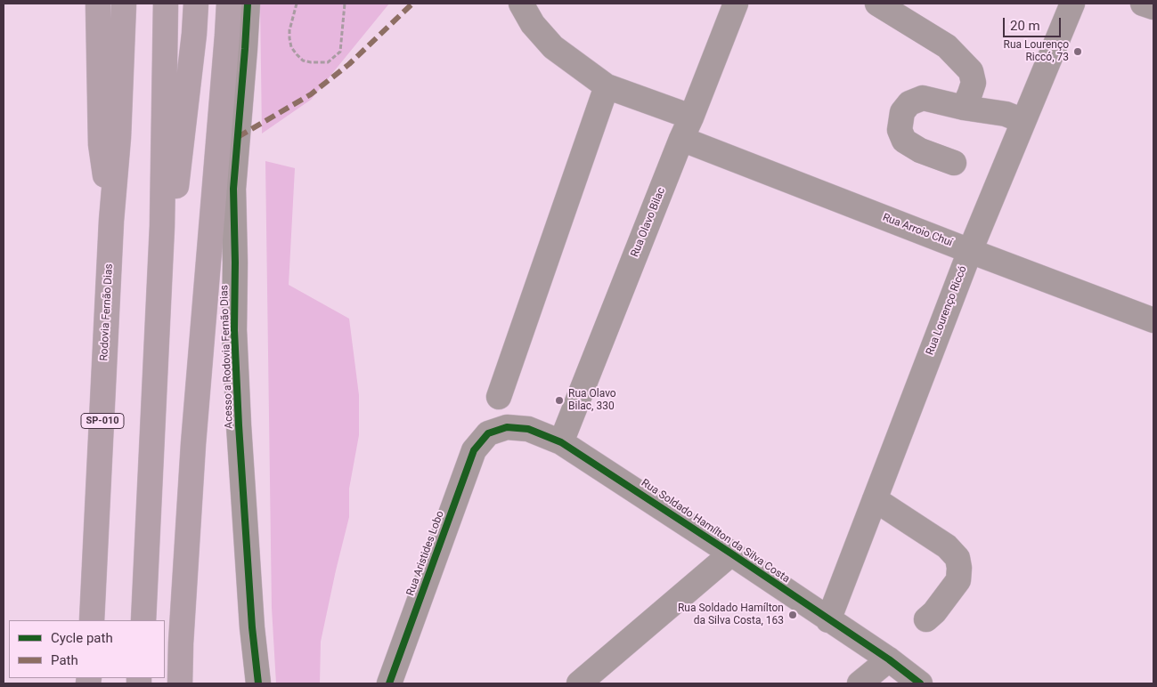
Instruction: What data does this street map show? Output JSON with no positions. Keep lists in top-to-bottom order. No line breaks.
{"streets":{"highway":["Rodovia Fernão Dias","SP-010"],"street":["Rua Olavo Bilac","Rua Arroio Chuí","Rua Lourenço Riccó","Acesso a Rodovia Fernão Dias","Rua Soldado Hamílton da Silva Costa","Rua Aristides Lobo"]},"crossings":[["Rua Olavo Bilac","Rua Arroio Chuí"],["Rua Olavo Bilac","Rua Soldado Hamílton da Silva Costa"],["Rua Arroio Chuí","Rua Lourenço Riccó"],["Rua Lourenço Riccó","Rua Soldado Hamílton da Silva Costa"],["Rua Soldado Hamílton da Silva Costa","Rua Aristides Lobo"]],"places":["Rua Lourenço Riccó, 73","Rua Olavo Bilac, 330","Rua Soldado Hamílton da Silva Costa, 163"],"legend":["Cycle path","Path"],"scale_bar":"20 m"}
